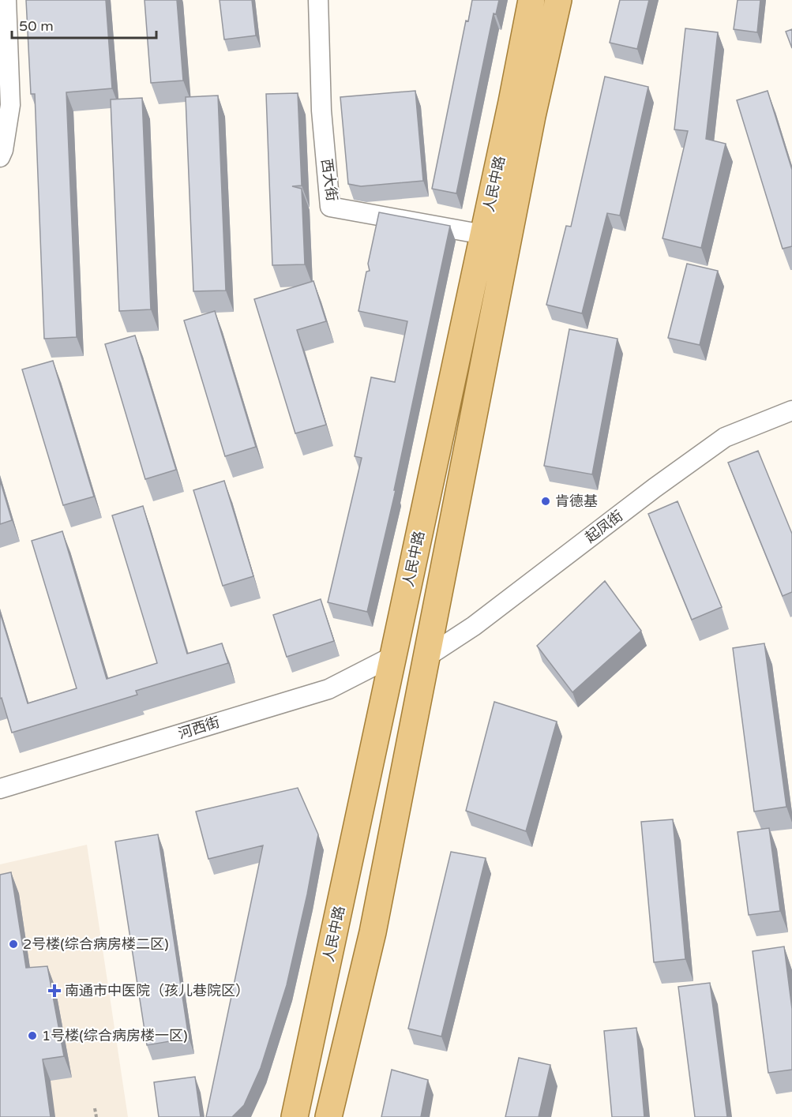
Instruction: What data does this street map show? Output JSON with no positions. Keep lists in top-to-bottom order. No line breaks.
{"streets":{"main road":["人民中路"],"street":["西大街","起凤街","河西街"]},"crossings":[["西大街","人民中路"],["人民中路","起凤街"],["人民中路","河西街"]],"places":{"other":["肯德基","2号楼(综合病房楼二区)","1号楼(综合病房楼一区)"],"health":["南通市中医院（孩儿巷院区）"]},"scale_bar":"50 m"}
